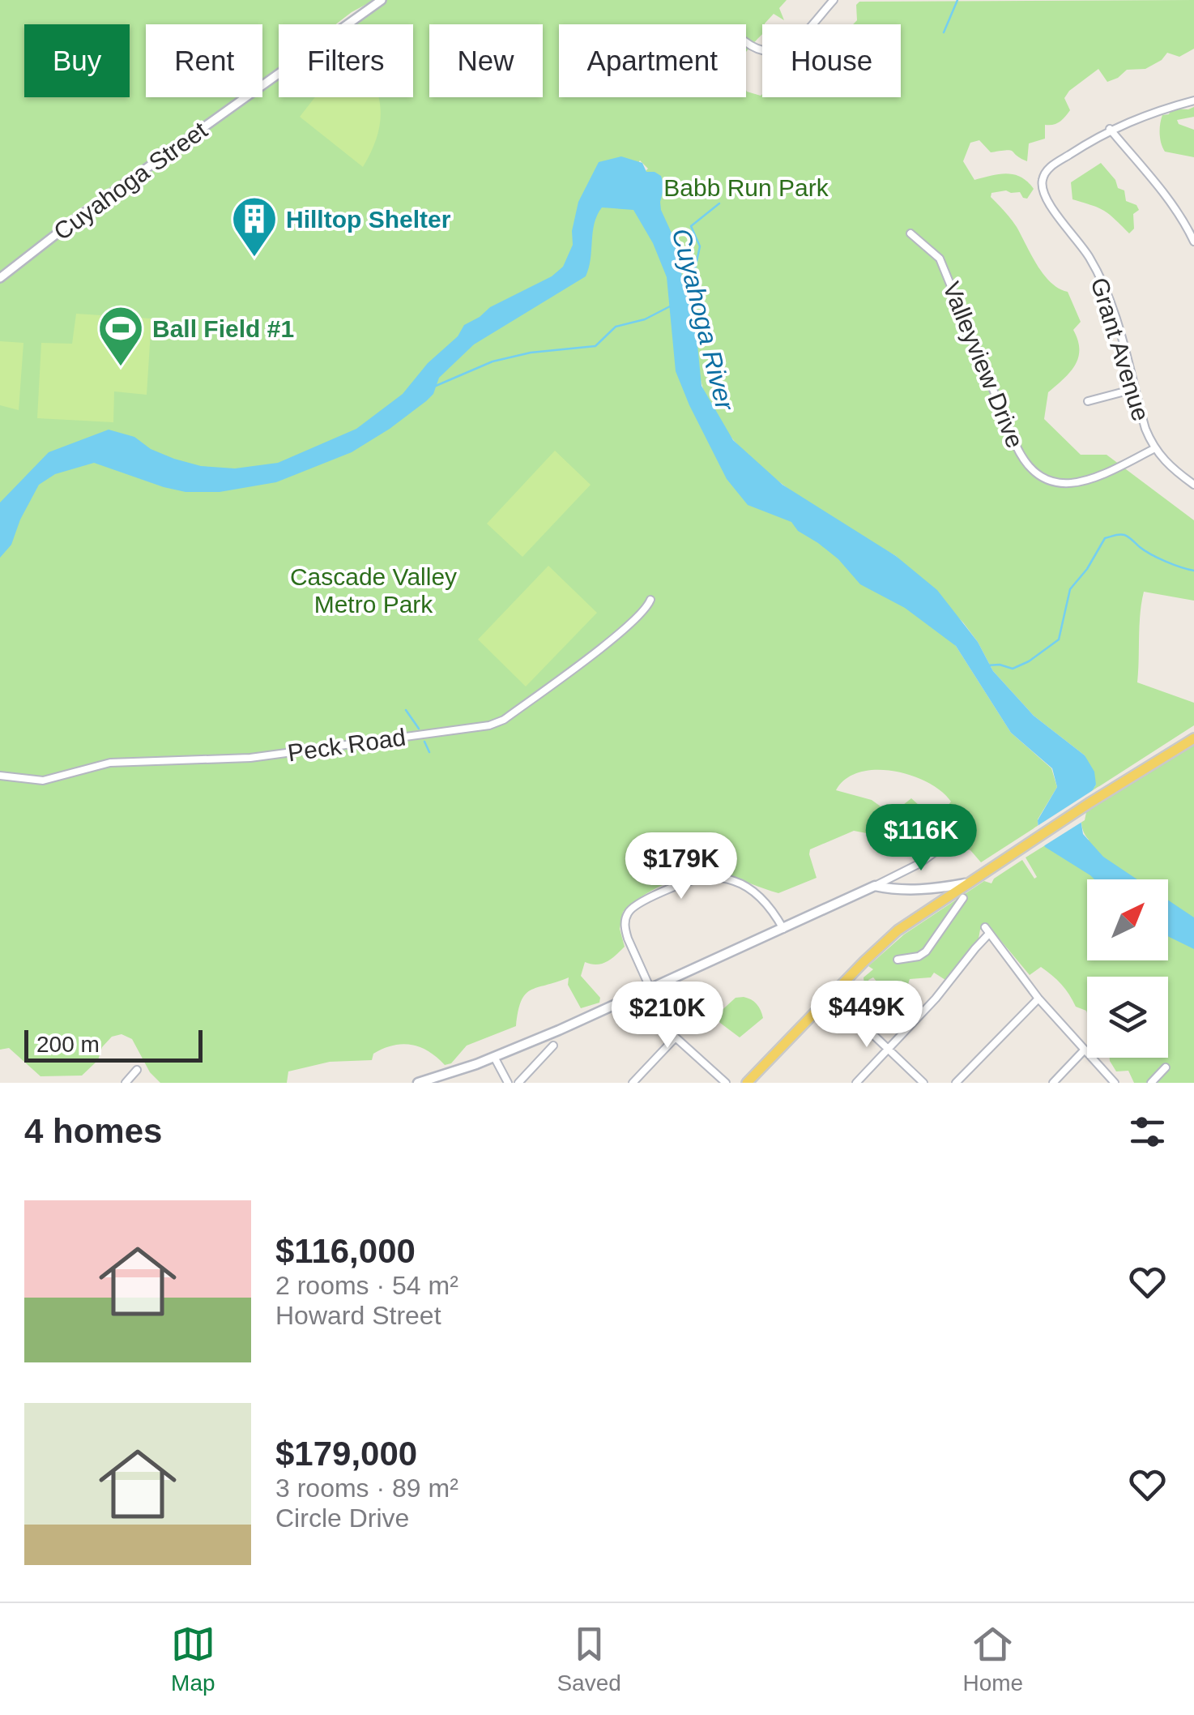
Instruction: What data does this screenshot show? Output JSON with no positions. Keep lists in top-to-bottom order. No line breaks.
{"streets":{"street":["Cuyahoga Street","Grant Avenue","Valleyview Drive","Peck Road"]},"crossings":[["Grant Avenue","Valleyview Drive"]],"water":["Cuyahoga River"],"parks":["Babb Run Park","Cascade Valley Metro Park"],"places":{"building":["Hilltop Shelter"],"sports":["Ball Field #1"]},"scale_bar":"200 m","north":"top right","page":{"chip":["Buy","Rent","Filters","New","Apartment","House"],"price":["$116K","$179K","$449K","$210K"],"scale":"200 m","heading":"4 homes","list":[{"name":"$116,000","note":"2 rooms · 54 m² · Howard Street"},{"name":"$179,000","note":"3 rooms · 89 m² · Circle Drive"}],"tabs":["Map","Saved","Home"]}}
